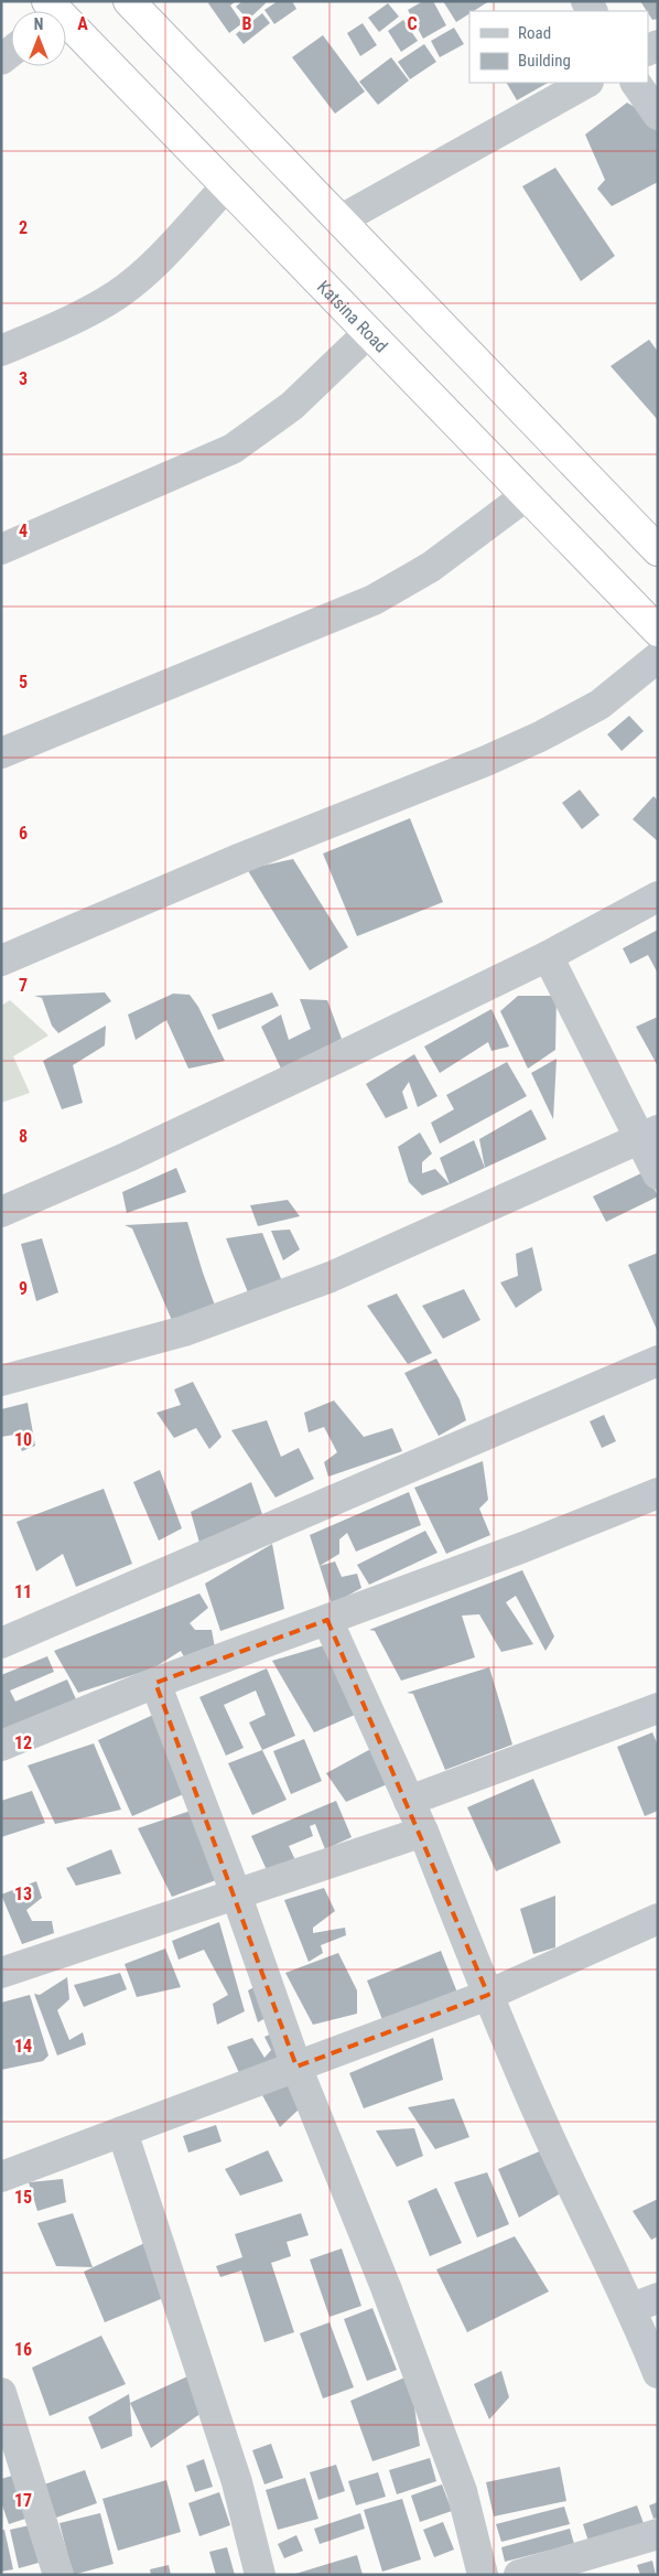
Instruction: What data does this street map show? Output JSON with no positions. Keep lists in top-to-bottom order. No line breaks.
{"streets":{"highway":["Katsina Road"]},"legend":["Road","Building"],"north":"top","grid":{"columns":["A","B","C"],"rows":["2","3","4","5","6","7","8","9","10","11","12","13","14","15","16","17"]}}
